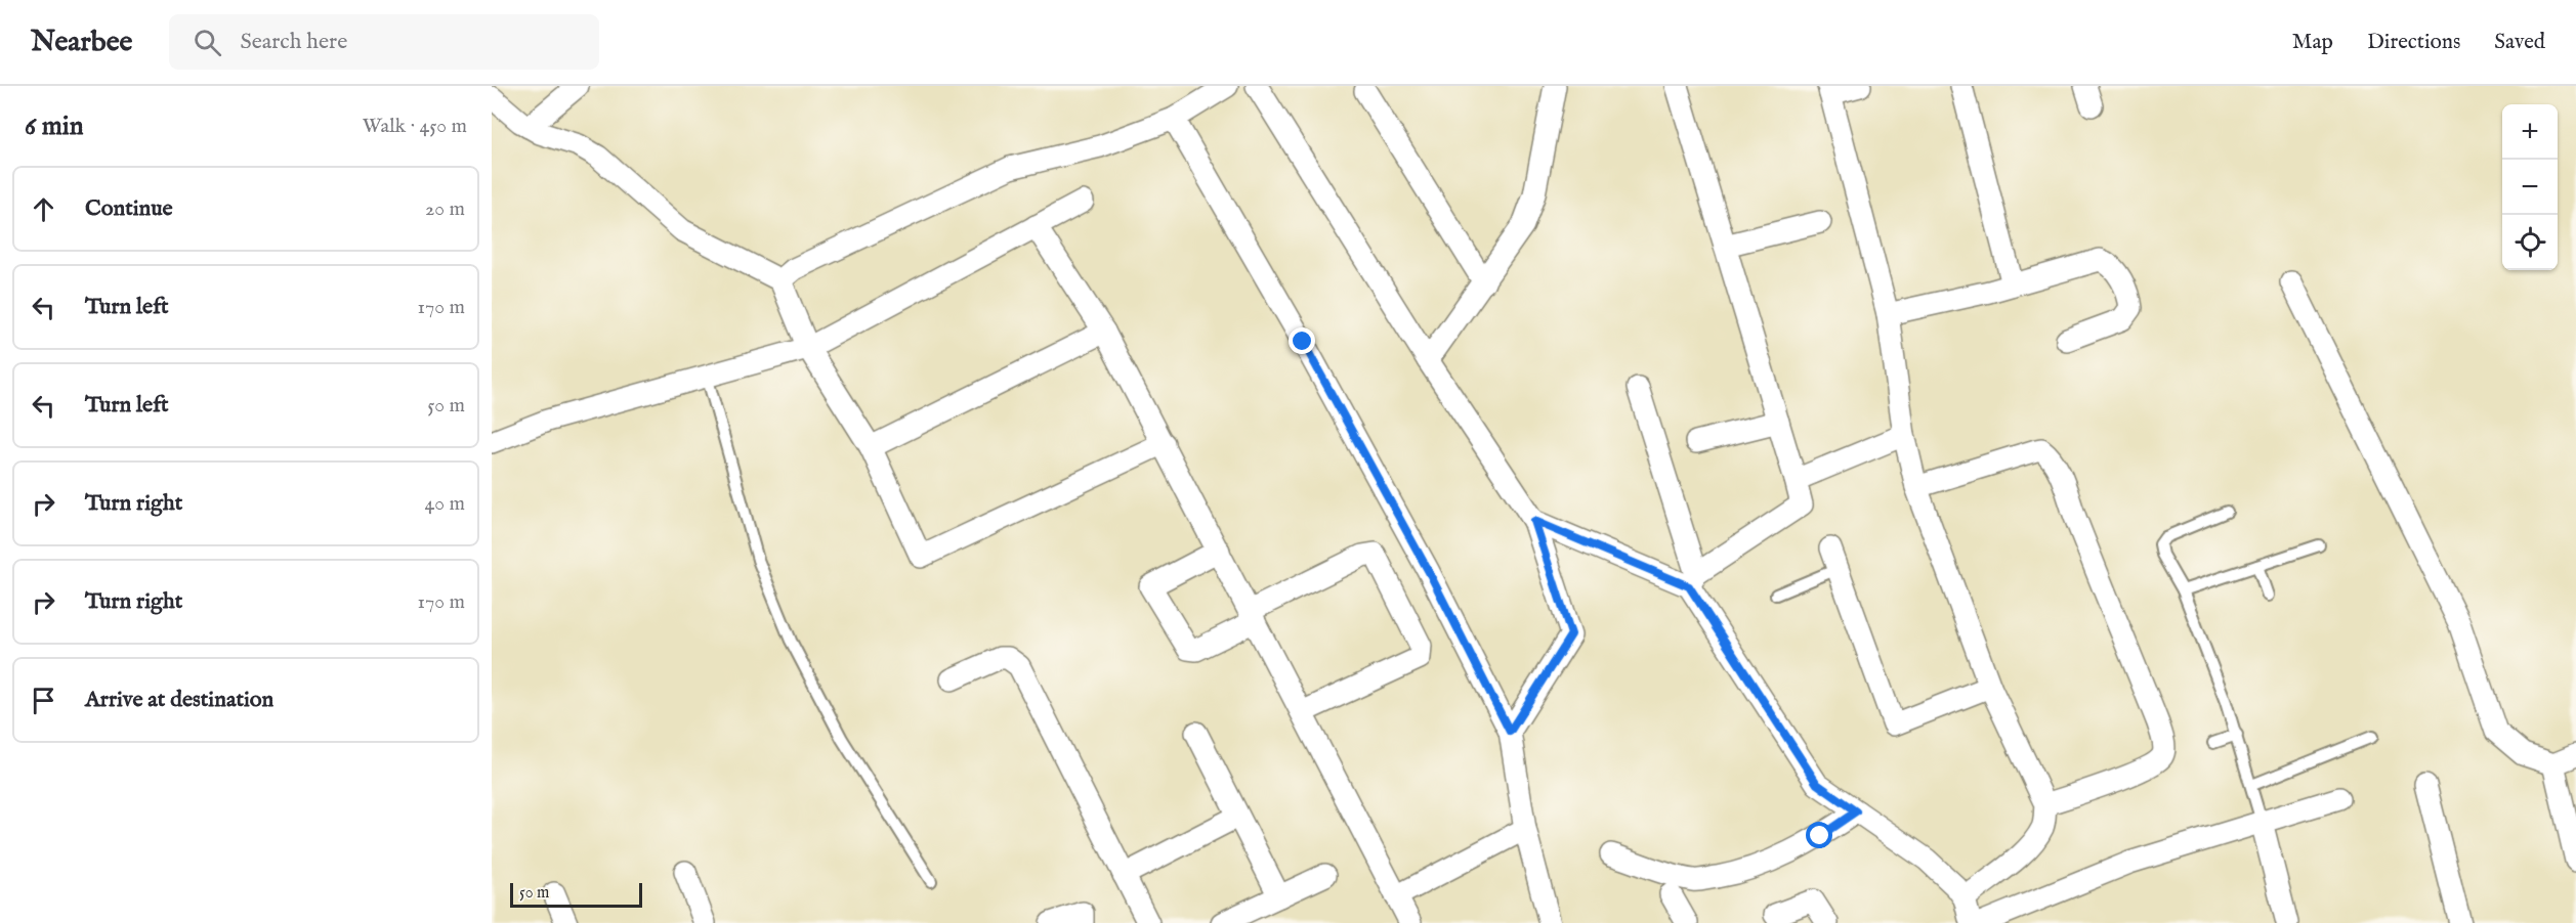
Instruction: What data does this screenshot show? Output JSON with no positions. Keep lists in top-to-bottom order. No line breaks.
{"scale_bar":"50 m","page":{"header":"Nearbee","search":"Search here","nav":["Map","Directions","Saved"],"heading":["6 min","Walk · 450 m"],"map_buttons":["+","−"],"list":[["Continue","20 m"],["Turn left","170 m"],["Turn left","50 m"],["Turn right","40 m"],["Turn right","170 m"],"Arrive at destination"],"scale":"50 m"}}
